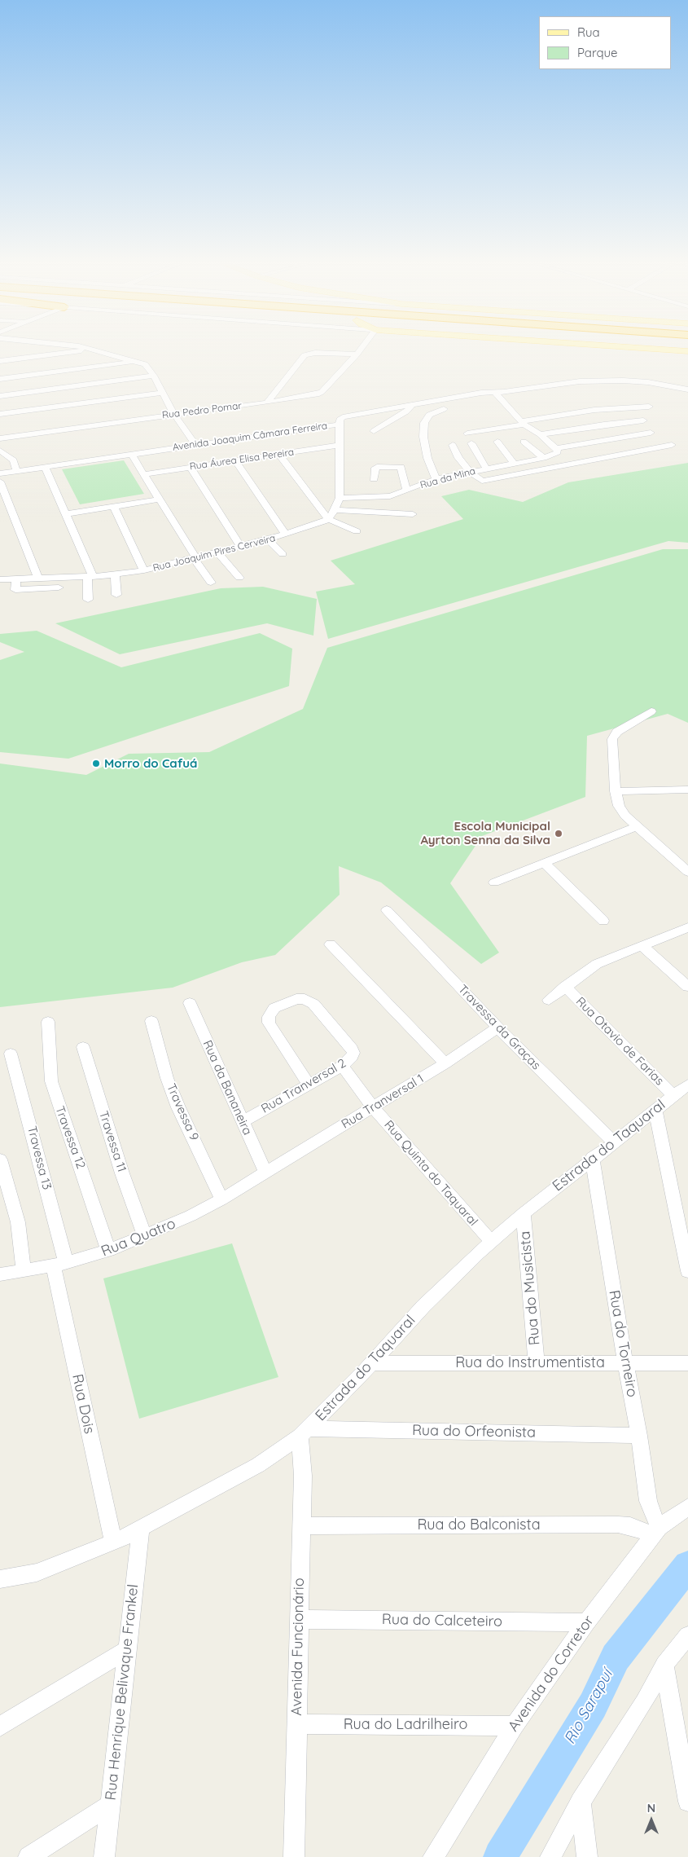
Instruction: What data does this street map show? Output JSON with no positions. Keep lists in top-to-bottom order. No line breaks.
{"streets":{"street":["Rua Pedro Pomar","Avenida Joaquim Câmara Ferreira","Rua Áurea Elisa Pereira","Rua da Mina","Rua Joaquim Pires Cerveira","Travessa da Graças","Rua Otavio de Farias","Rua Tranversal 2","Rua da Bananeira","Rua Tranversal 1","Travessa 9","Travessa 12","Travessa 11","Estrada do Taquaral","Travessa 13","Rua Quinta do Taquaral","Rua Quatro","Rua do Musicista","Rua do Torneiro","Rua do Instrumentista","Rua Dois","Rua do Orfeonista","Rua do Balconista","Rua do Calceteiro","Avenida Funcionário","Avenida do Corretor","Rua Henrique Belivaque Frankel","Rua do Ladrilheiro"]},"crossings":[["Avenida Joaquim Câmara Ferreira","Rua Joaquim Pires Cerveira"],["Rua Áurea Elisa Pereira","Rua Joaquim Pires Cerveira"],["Rua da Mina","Rua Joaquim Pires Cerveira"],["Travessa da Graças","Rua Tranversal 1"],["Travessa da Graças","Estrada do Taquaral"],["Rua Otavio de Farias","Estrada do Taquaral"],["Rua Tranversal 2","Rua da Bananeira"],["Rua Tranversal 2","Rua Quinta do Taquaral"],["Rua da Bananeira","Rua Tranversal 1"],["Rua da Bananeira","Rua Quatro"],["Rua Tranversal 1","Rua Quinta do Taquaral"],["Rua Tranversal 1","Rua Quatro"],["Travessa 9","Rua Quatro"],["Travessa 12","Rua Quatro"],["Travessa 11","Rua Quatro"],["Estrada do Taquaral","Rua Quinta do Taquaral"],["Estrada do Taquaral","Rua do Musicista"],["Estrada do Taquaral","Rua do Torneiro"],["Estrada do Taquaral","Rua do Instrumentista"],["Estrada do Taquaral","Rua Dois"],["Estrada do Taquaral","Rua do Orfeonista"],["Estrada do Taquaral","Avenida Funcionário"],["Estrada do Taquaral","Rua Henrique Belivaque Frankel"],["Travessa 13","Rua Quatro"],["Travessa 13","Rua Dois"],["Rua Quatro","Rua Dois"],["Rua do Musicista","Rua do Instrumentista"],["Rua do Torneiro","Rua do Instrumentista"],["Rua do Torneiro","Rua do Orfeonista"],["Rua do Torneiro","Rua do Balconista"],["Rua do Torneiro","Avenida do Corretor"],["Rua do Orfeonista","Avenida Funcionário"],["Rua do Balconista","Avenida Funcionário"],["Rua do Balconista","Avenida do Corretor"],["Rua do Calceteiro","Avenida Funcionário"],["Rua do Calceteiro","Avenida do Corretor"],["Avenida Funcionário","Rua do Ladrilheiro"],["Avenida do Corretor","Rua do Ladrilheiro"]],"water":["Rio Sarapuí"],"places":["Morro do Cafuá","Escola Municipal Ayrton Senna da Silva"],"legend":["Rua","Parque"],"north":"top"}
